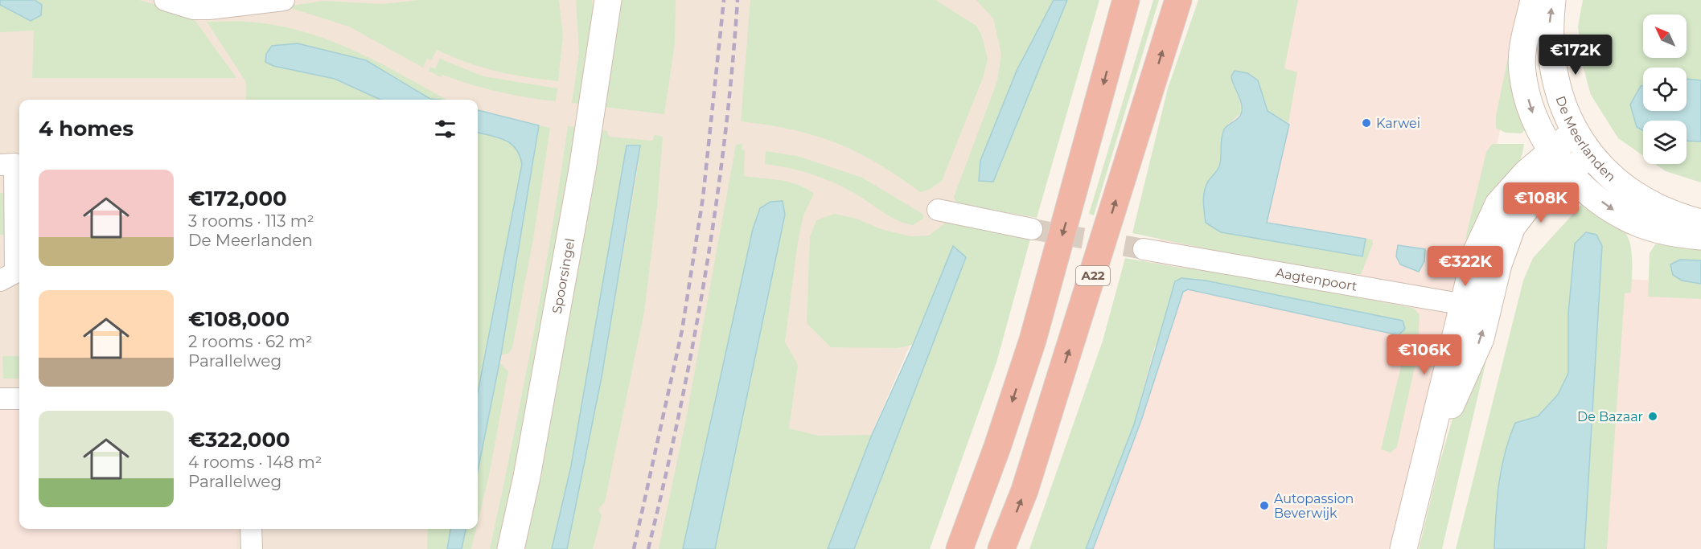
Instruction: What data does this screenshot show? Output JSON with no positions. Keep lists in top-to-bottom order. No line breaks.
{"streets":{"highway":["A22"],"main road":["De Meerlanden","Spoorsingel"],"street":["Aagtenpoort"]},"places":["Karwei","De Bazaar","Autopassion Beverwijk"],"north":"top left","page":{"price":["€172K","€108K","€322K","€106K"],"heading":"4 homes","list":[{"name":"€172,000","note":"3 rooms · 113 m² · De Meerlanden"},{"name":"€108,000","note":"2 rooms · 62 m² · Parallelweg"},{"name":"€322,000","note":"4 rooms · 148 m² · Parallelweg"}]}}
